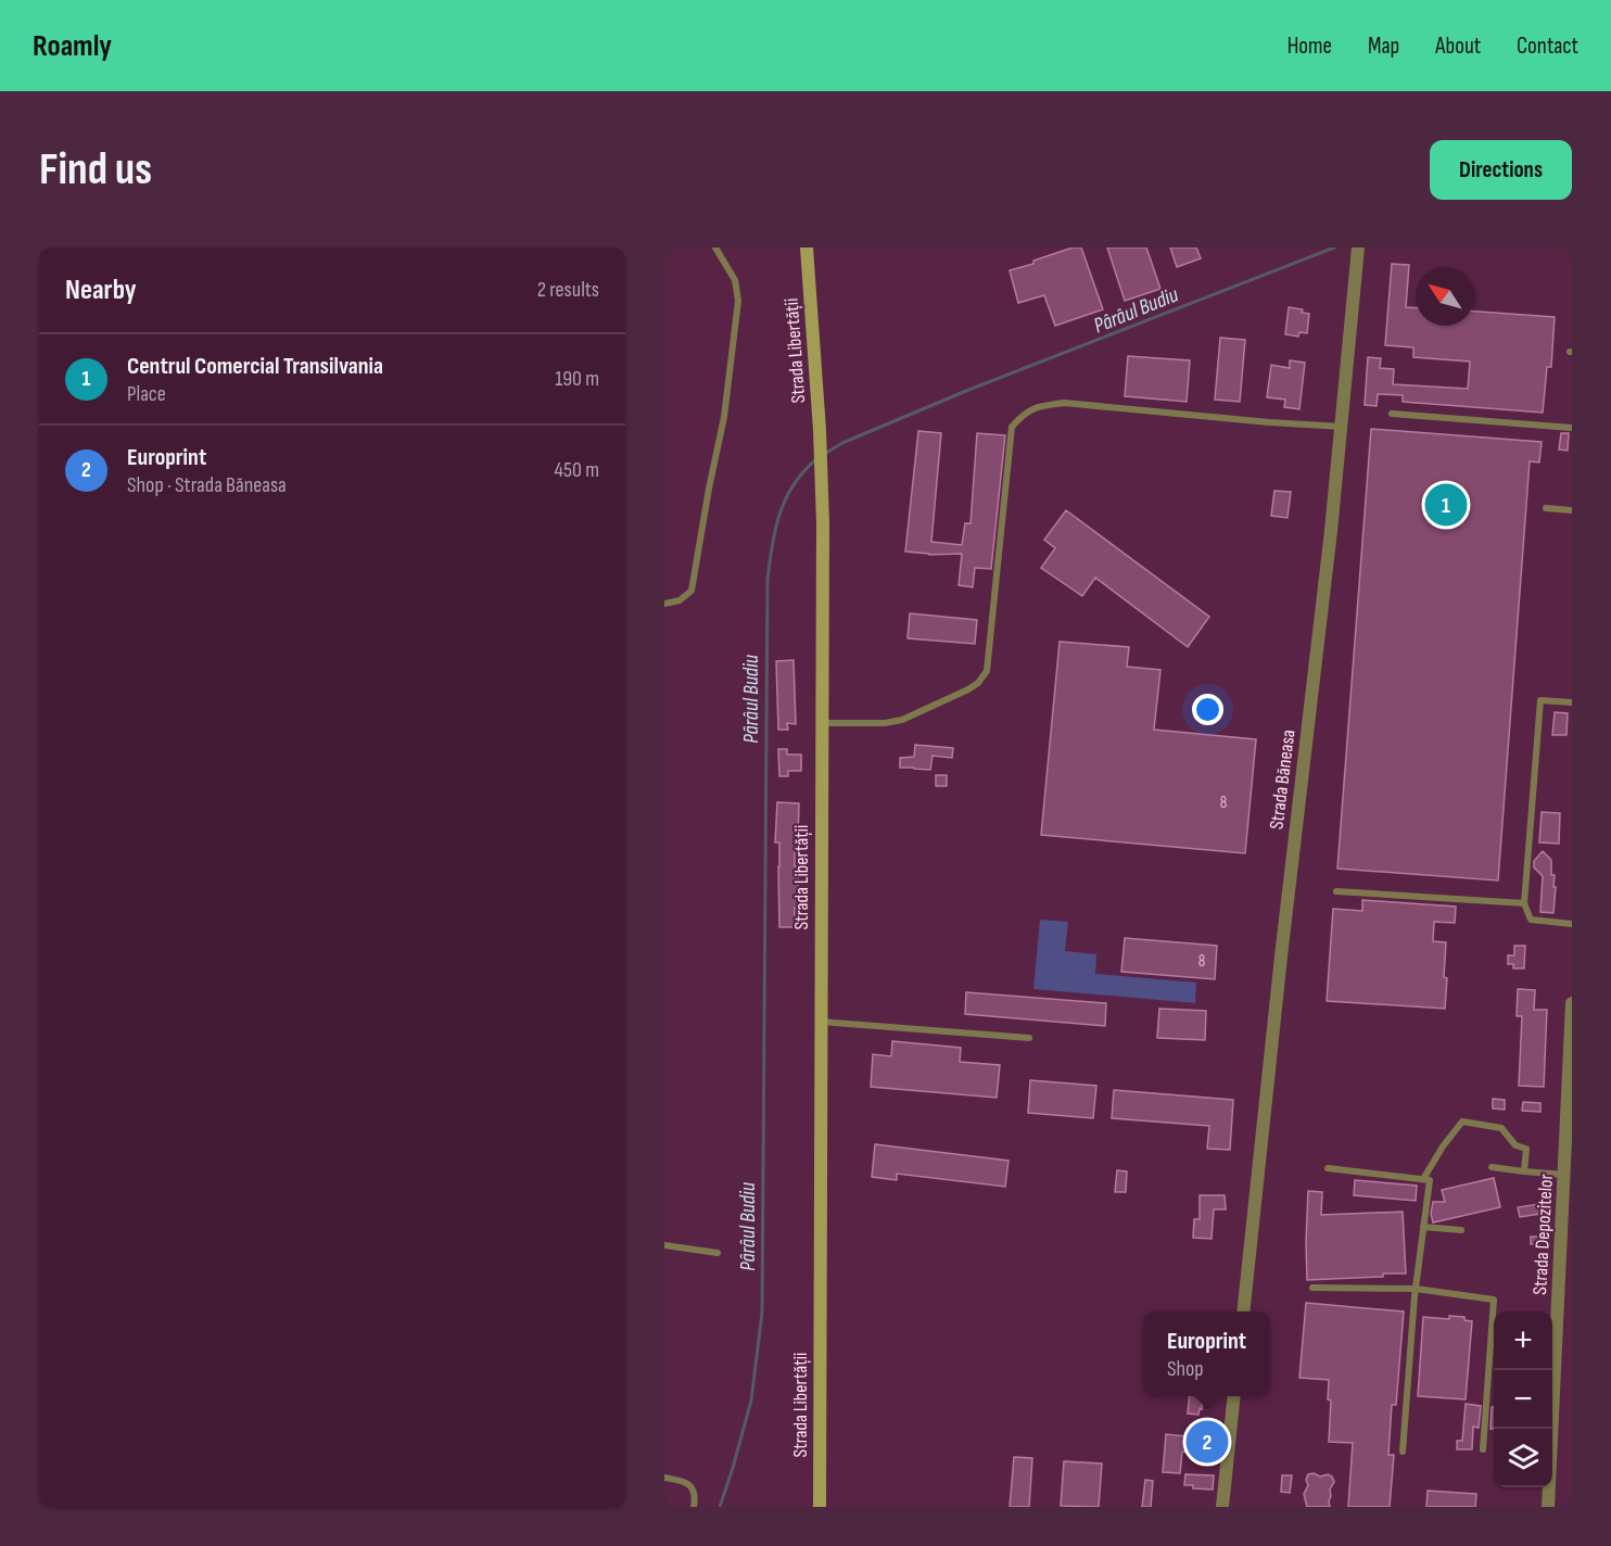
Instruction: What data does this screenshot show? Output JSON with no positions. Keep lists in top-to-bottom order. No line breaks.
{"streets":{"main road":["Strada Libertății"],"street":["Strada Băneasa","Strada Depozitelor"]},"water":["Pârâul Budiu"],"house_numbers":["8","8"],"north":"top left","page":{"header":"Roamly","nav":["Home","Map","About","Contact"],"buttons":"Directions","title":"Find us","heading":["Nearby","2 results"],"list":[{"mark":"1","name":"Centrul Comercial Transilvania","note":"Place","value":"190 m"},{"mark":"2","name":"Europrint","note":"Shop · Strada Băneasa","value":"450 m"}],"pins":["1","2"],"map_buttons":["+","−"],"popup":["Europrint","Shop"]}}
